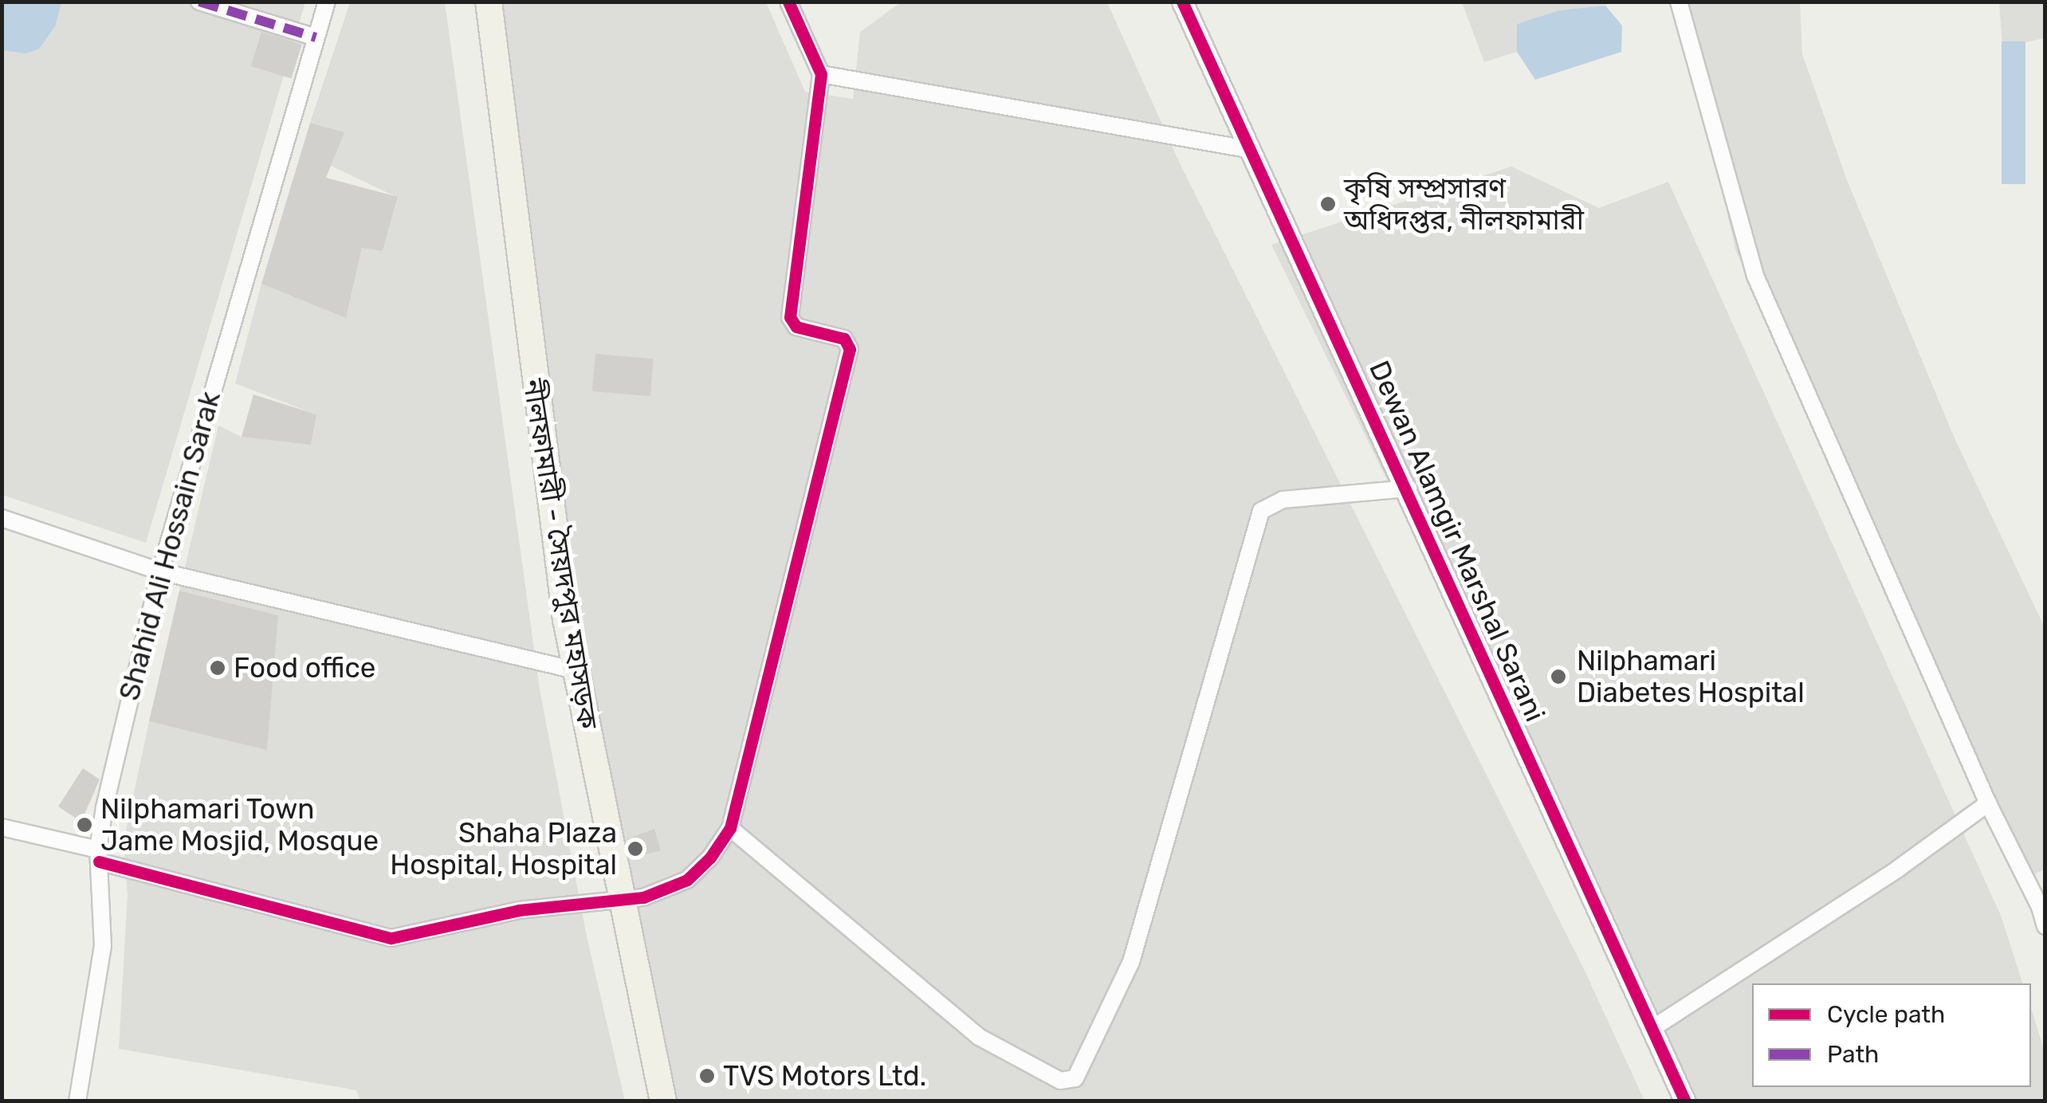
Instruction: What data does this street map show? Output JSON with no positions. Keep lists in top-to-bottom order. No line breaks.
{"streets":{"main road":["নীলফামারী - সৈয়দপুর মহাসড়ক"],"street":["Dewan Alamgir Marshal Sarani","Shahid Ali Hossain Sarak"]},"places":["কৃষি সম্প্রসারণ অধিদপ্তর, নীলফামারী","Food office","Nilphamari Diabetes Hospital","Nilphamari Town Jame Mosjid, Mosque","Shaha Plaza Hospital, Hospital","TVS Motors Ltd."],"legend":["Cycle path","Path"]}
